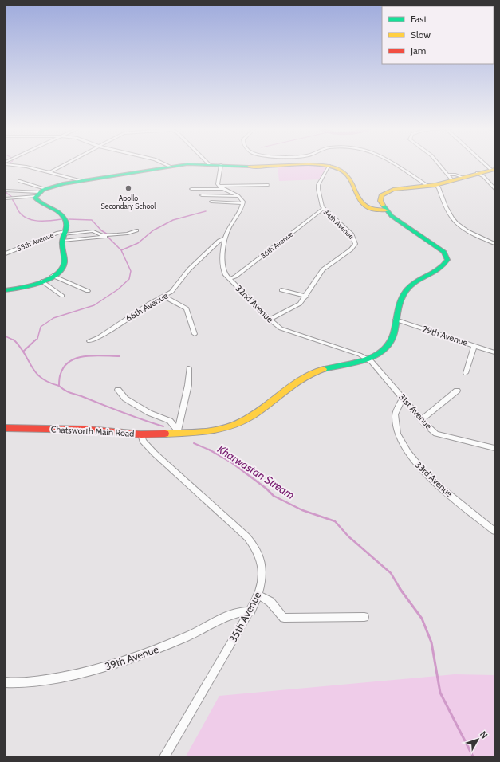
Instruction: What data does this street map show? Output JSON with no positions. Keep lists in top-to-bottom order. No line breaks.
{"streets":{"street":["34th Avenue","58th Avenue","36th Avenue","32nd Avenue","66th Avenue","29th Avenue","31st Avenue","Chatsworth Main Road","33rd Avenue","35th Avenue","39th Avenue"]},"crossings":[["34th Avenue","36th Avenue"],["34th Avenue","32nd Avenue"],["36th Avenue","32nd Avenue"],["32nd Avenue","66th Avenue"],["32nd Avenue","31st Avenue"],["32nd Avenue","Chatsworth Main Road"],["29th Avenue","Chatsworth Main Road"],["31st Avenue","Chatsworth Main Road"],["31st Avenue","33rd Avenue"],["Chatsworth Main Road","35th Avenue"],["35th Avenue","39th Avenue"]],"water":["Kharwastan Stream"],"places":["Apollo Secondary School"],"legend":["Fast","Slow","Jam"],"north":"top right"}
